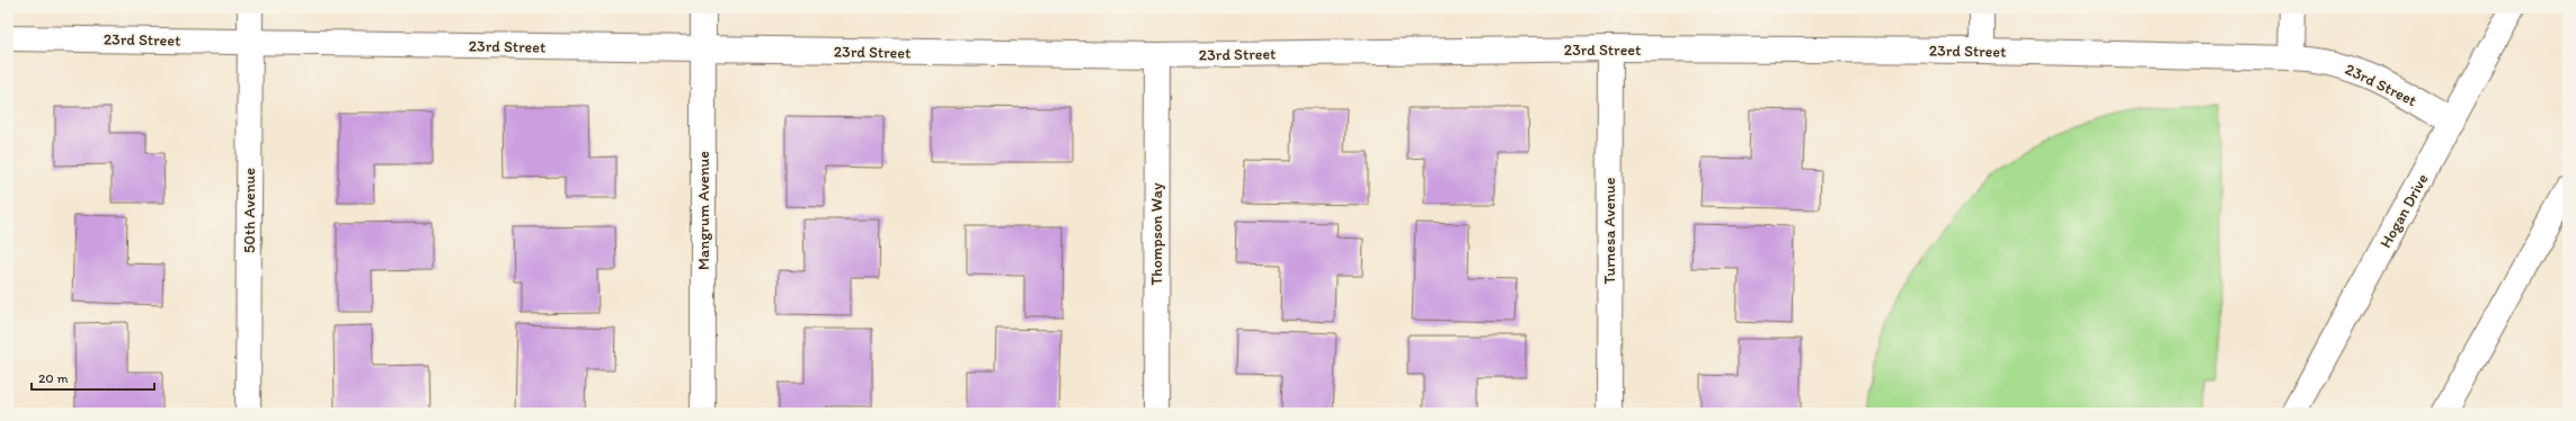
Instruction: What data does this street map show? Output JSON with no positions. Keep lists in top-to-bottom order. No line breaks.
{"streets":{"street":["23rd Street","50th Avenue","Mangrum Avenue","Hogan Drive","Turnesa Avenue","Thompson Way"]},"crossings":[["23rd Street","50th Avenue"],["23rd Street","Mangrum Avenue"],["23rd Street","Hogan Drive"],["23rd Street","Turnesa Avenue"],["23rd Street","Thompson Way"]],"scale_bar":"20 m"}
